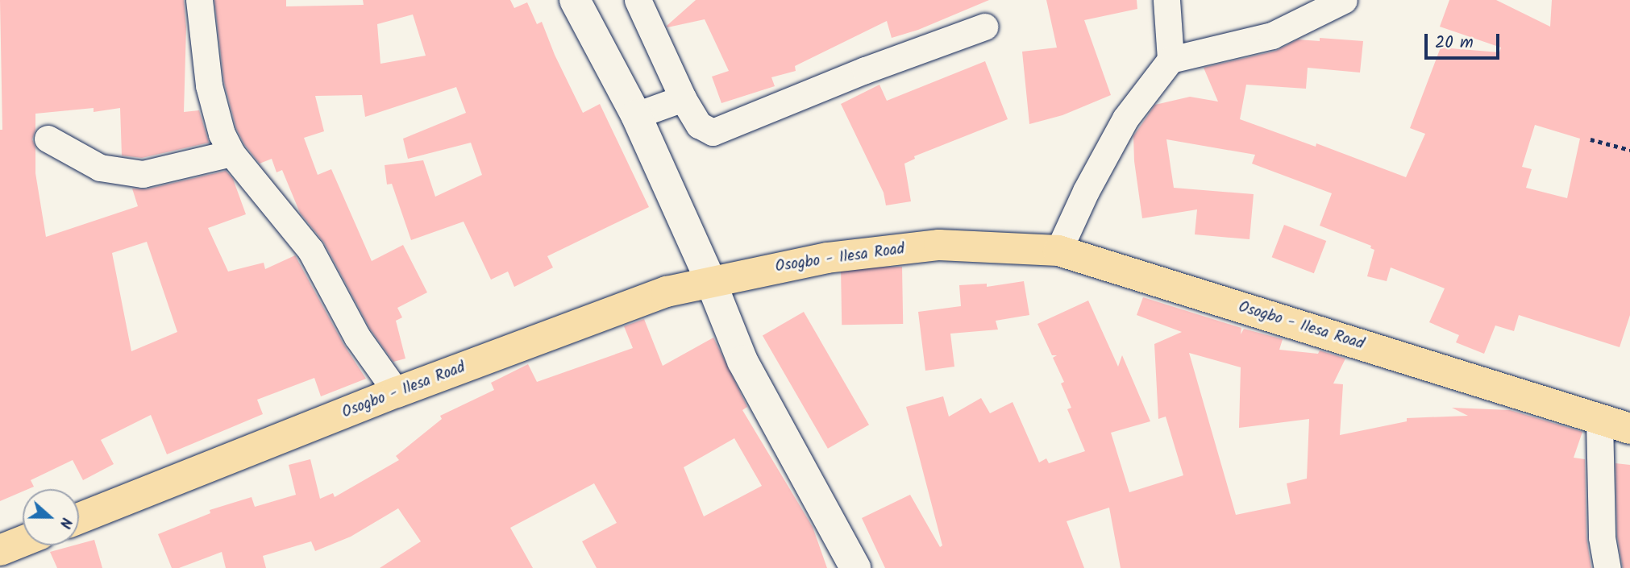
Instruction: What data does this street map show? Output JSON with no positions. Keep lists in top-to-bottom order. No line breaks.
{"streets":{"main road":["Osogbo - Ilesa Road"]},"scale_bar":"20 m","north":"right"}
